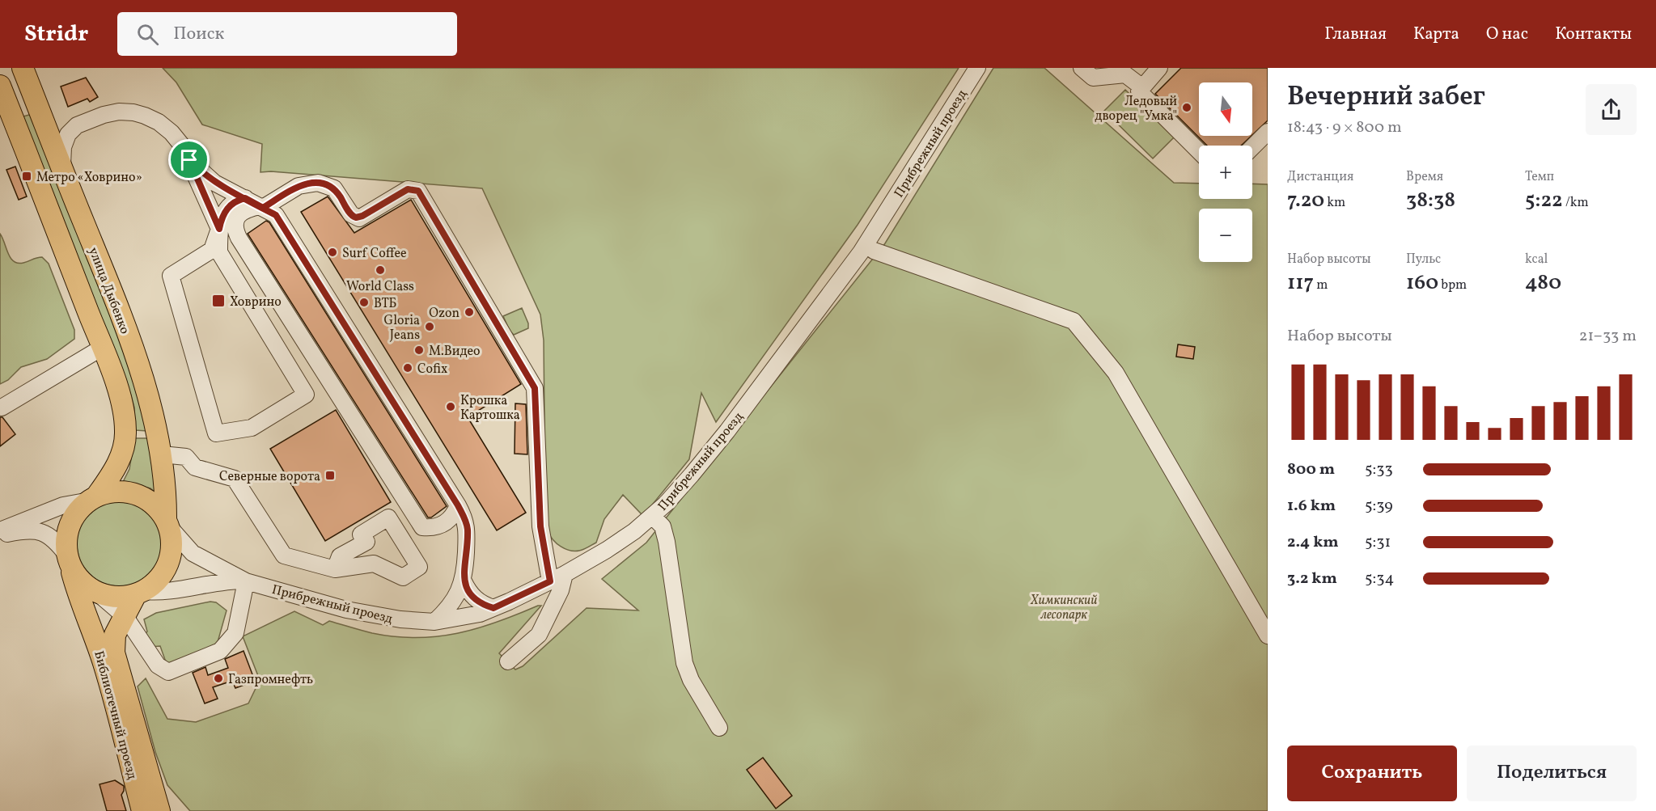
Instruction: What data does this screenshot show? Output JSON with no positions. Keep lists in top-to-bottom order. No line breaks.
{"streets":{"main road":["улица Дыбенко","Библиотечный проезд"],"street":["Прибрежный проезд"]},"crossings":[["Прибрежный проезд","улица Дыбенко"],["Прибрежный проезд","Библиотечный проезд"],["улица Дыбенко","Библиотечный проезд"]],"parks":["Химкинский лесопарк"],"places":{"other":["Ледовый дворец \"Умка\"","Surf Coffee","World Class","ВТБ","Ozon","Gloria Jeans","М.Видео","Cofix","Крошка Картошка","Газпромнефть"],"transit":["Метро «Ховрино»","Ховрино","Северные ворота"]},"north":"bottom","page":{"header":"Stridr","search":"Поиск","nav":["Главная","Карта","О нас","Контакты"],"heading":["Вечерний забег","18:43 · 9 × 800 m"],"map_buttons":["+","−"],"stats":[["Дистанция","7.20 km"],["Время","38:38"],["Темп","5:22 /km"],["Набор высоты","117 m"],["Пульс","160 bpm"],["kcal","480"]],"chart":["Набор высоты","21–33 m"],"list":[{"name":"800 m","note":"5:33"},{"name":"1.6 km","note":"5:39"},{"name":"2.4 km","note":"5:31"},{"name":"3.2 km","note":"5:34"}],"buttons":["Сохранить","Поделиться"]}}
